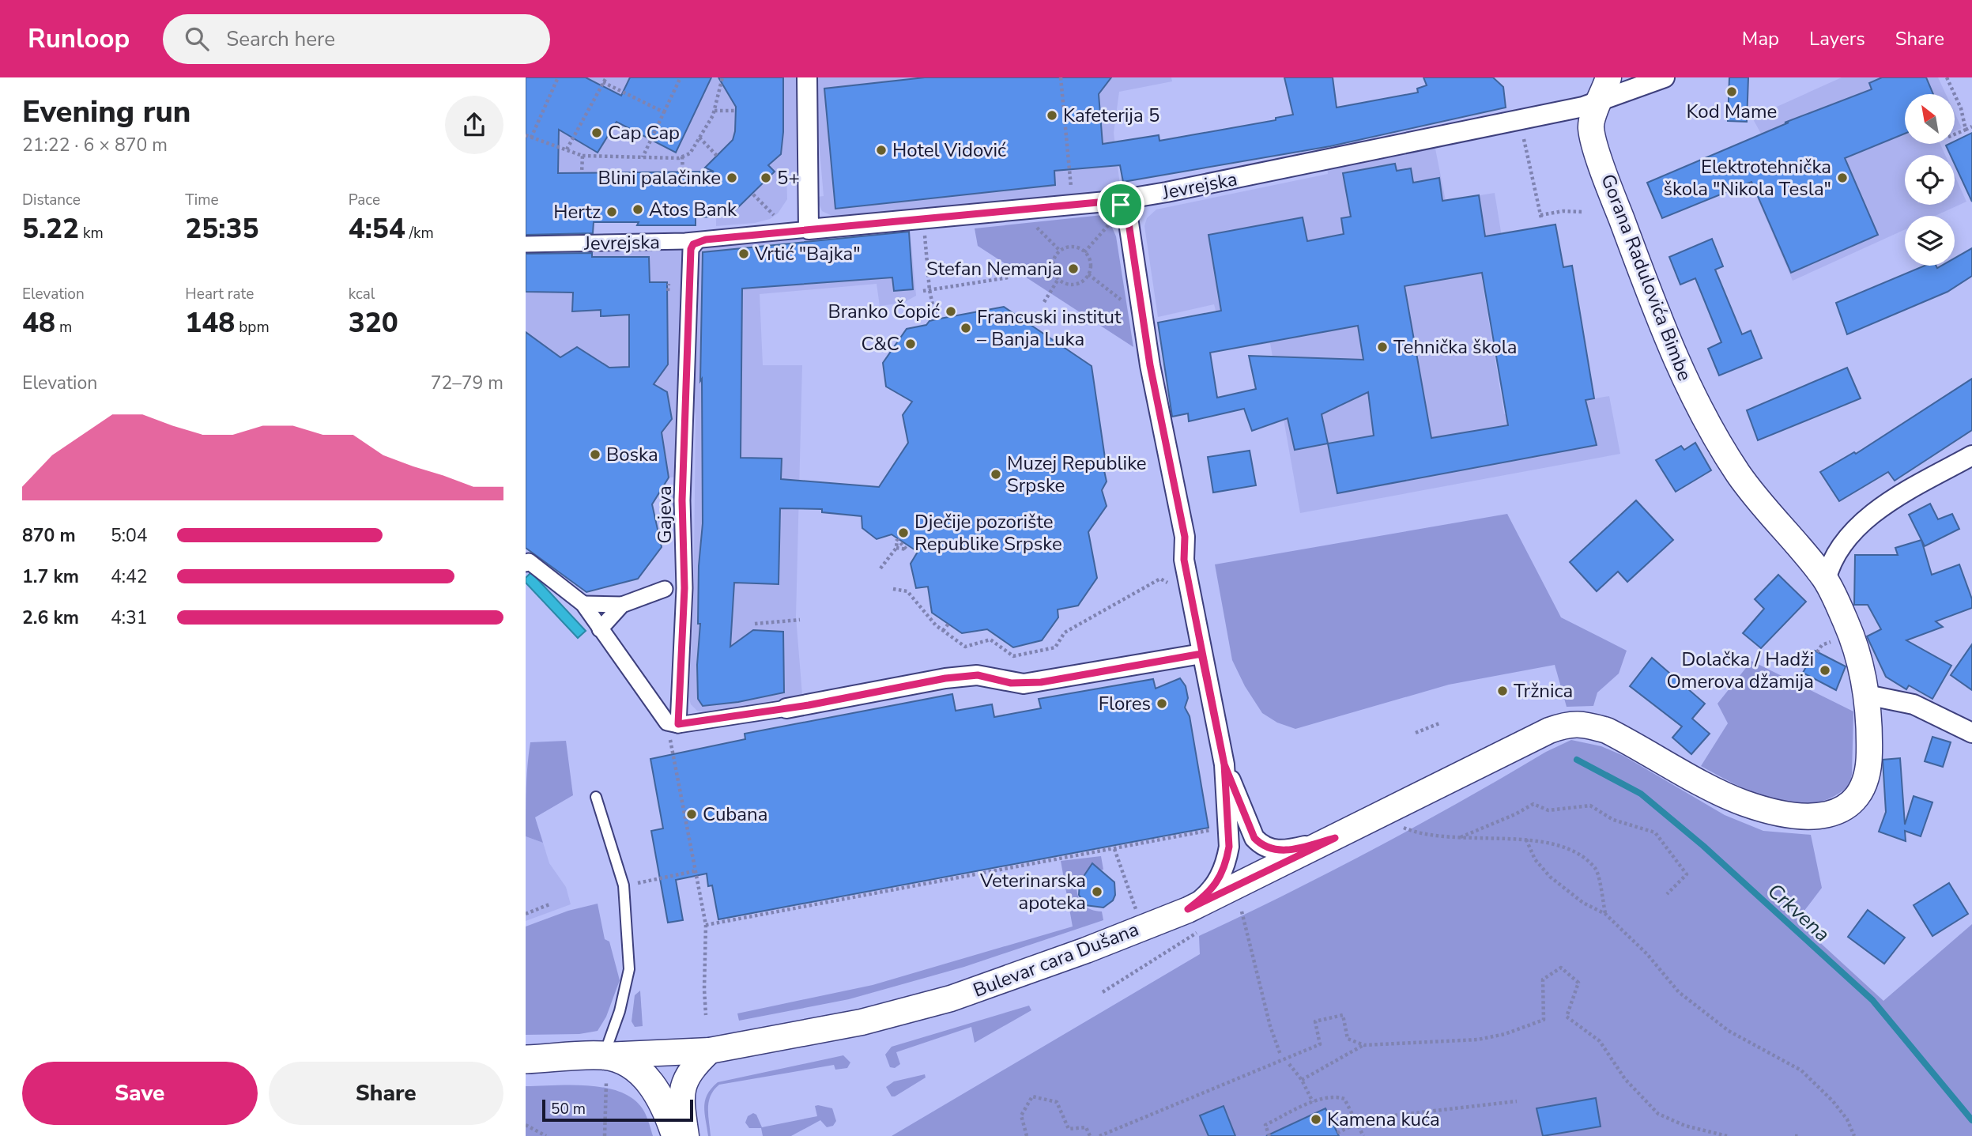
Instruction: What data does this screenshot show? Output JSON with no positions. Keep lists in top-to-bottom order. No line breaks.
{"streets":{"main road":["Bulevar cara Dušana"],"street":["Jevrejska","Gorana Radulovića Bimbe","Gajeva"]},"crossings":[["Jevrejska","Gorana Radulovića Bimbe"],["Jevrejska","Gajeva"],["Gorana Radulovića Bimbe","Bulevar cara Dušana"]],"water":["Crkvena"],"places":["Kod Mame","Kafeterija 5","Cap Cap","Hotel Vidović","Blini palačinke","5+","Elektrotehnička škola \"Nikola Tesla\"","Atos Bank","Hertz","Vrtić \"Bajka\"","Stefan Nemanja","Branko Čopić","Francuski institut – Banja Luka","C&C","Tehnička škola","Boska","Muzej Republike Srpske","Dječije pozorište Republike Srpske","Dolačka / Hadži Omerova džamija","Tržnica","Flores","Cubana","Veterinarska apoteka","Kamena kuća"],"scale_bar":"50 m","north":"top left","page":{"header":"Runloop","search":"Search here","nav":["Map","Layers","Share"],"heading":["Evening run","21:22 · 6 × 870 m"],"stats":[["Distance","5.22 km"],["Time","25:35"],["Pace","4:54 /km"],["Elevation","48 m"],["Heart rate","148 bpm"],["kcal","320"]],"chart":["Elevation","72–79 m"],"list":[{"name":"870 m","note":"5:04"},{"name":"1.7 km","note":"4:42"},{"name":"2.6 km","note":"4:31"}],"buttons":["Save","Share"],"scale":"50 m"}}
